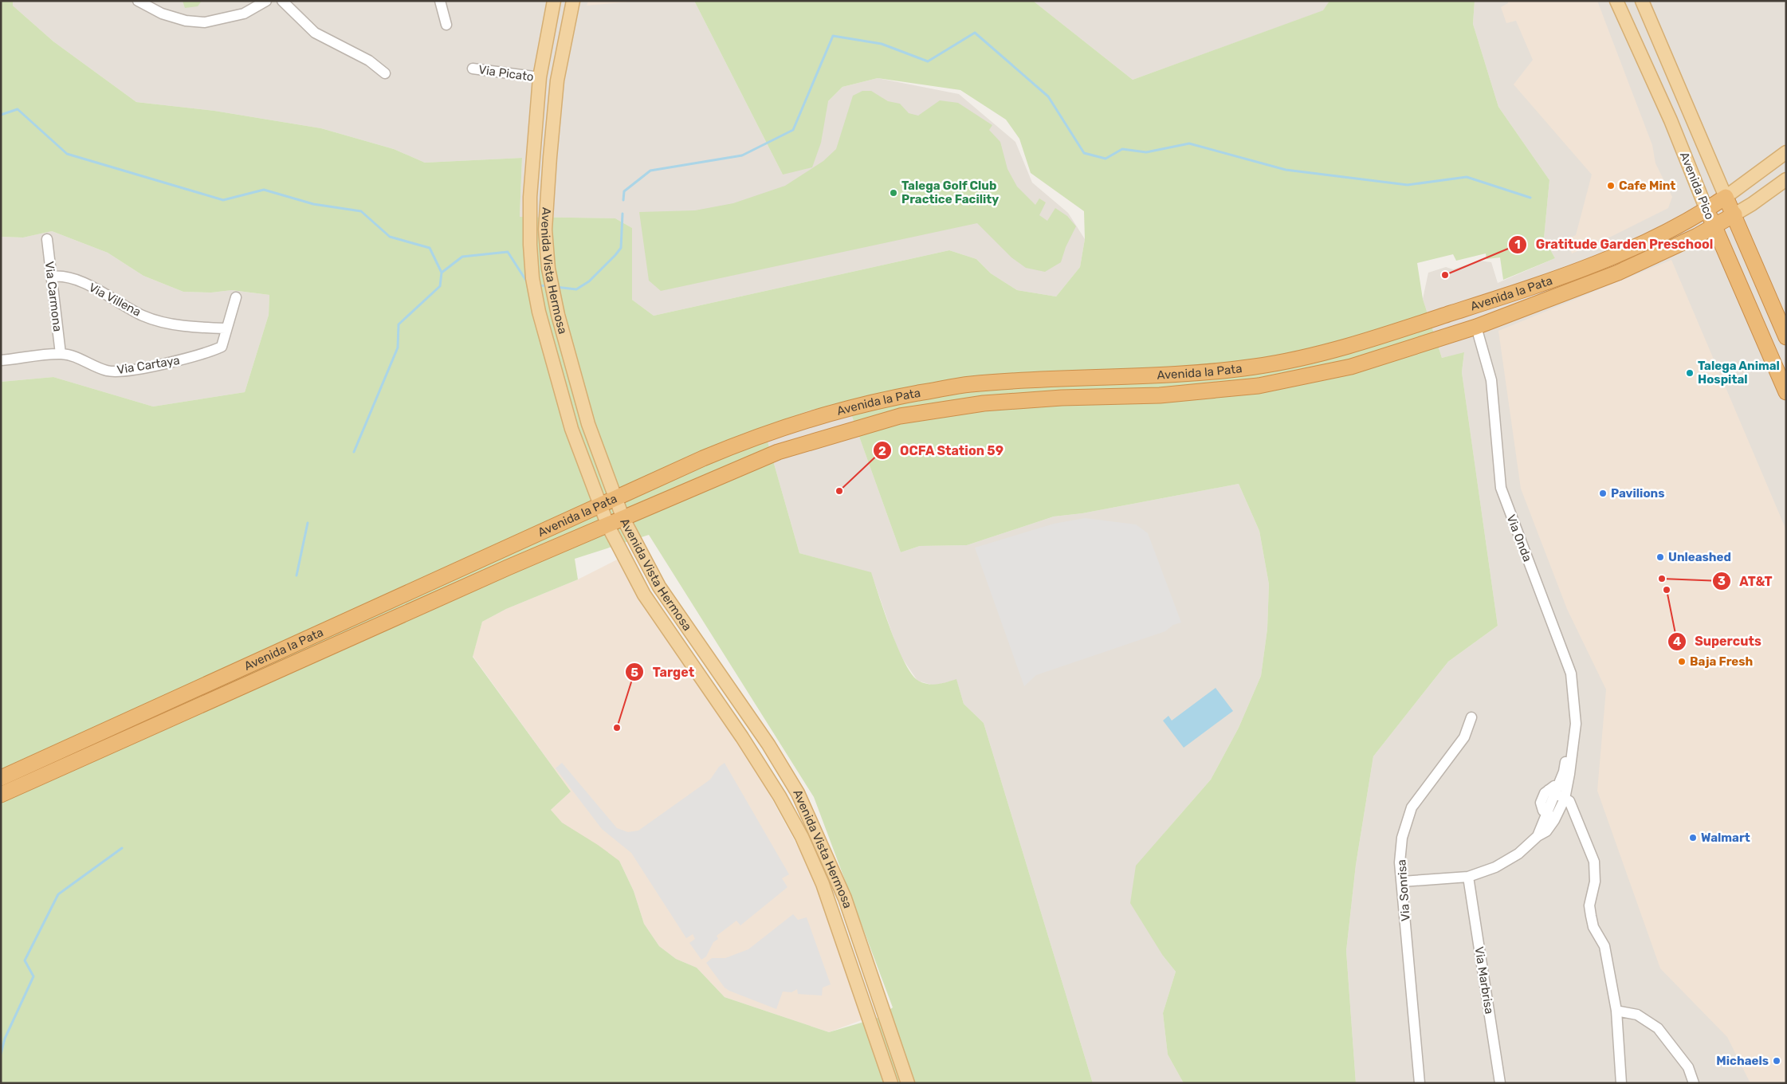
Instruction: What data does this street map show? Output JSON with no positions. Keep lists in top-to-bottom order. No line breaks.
{"streets":{"highway":["Avenida Pico","Avenida la Pata"],"main road":["Avenida Vista Hermosa"],"street":["Via Picato","Via Carmona","Via Villena","Via Cartaya","Via Onda","Via Sonrisa","Via Marbrisa"]},"crossings":[["Via Picato","Avenida Vista Hermosa"],["Avenida Pico","Avenida la Pata"],["Avenida Vista Hermosa","Avenida la Pata"],["Avenida la Pata","Via Onda"],["Via Carmona","Via Villena"],["Via Carmona","Via Cartaya"],["Via Villena","Via Cartaya"],["Via Onda","Via Sonrisa"],["Via Onda","Via Marbrisa"]],"places":["Cafe Mint","Talega Golf Club Practice Facility","Gratitude Garden Preschool","Talega Animal Hospital","OCFA Station 59","Pavilions","Unleashed","AT&T","Supercuts","Baja Fresh","Target","Walmart","Michaels"]}
